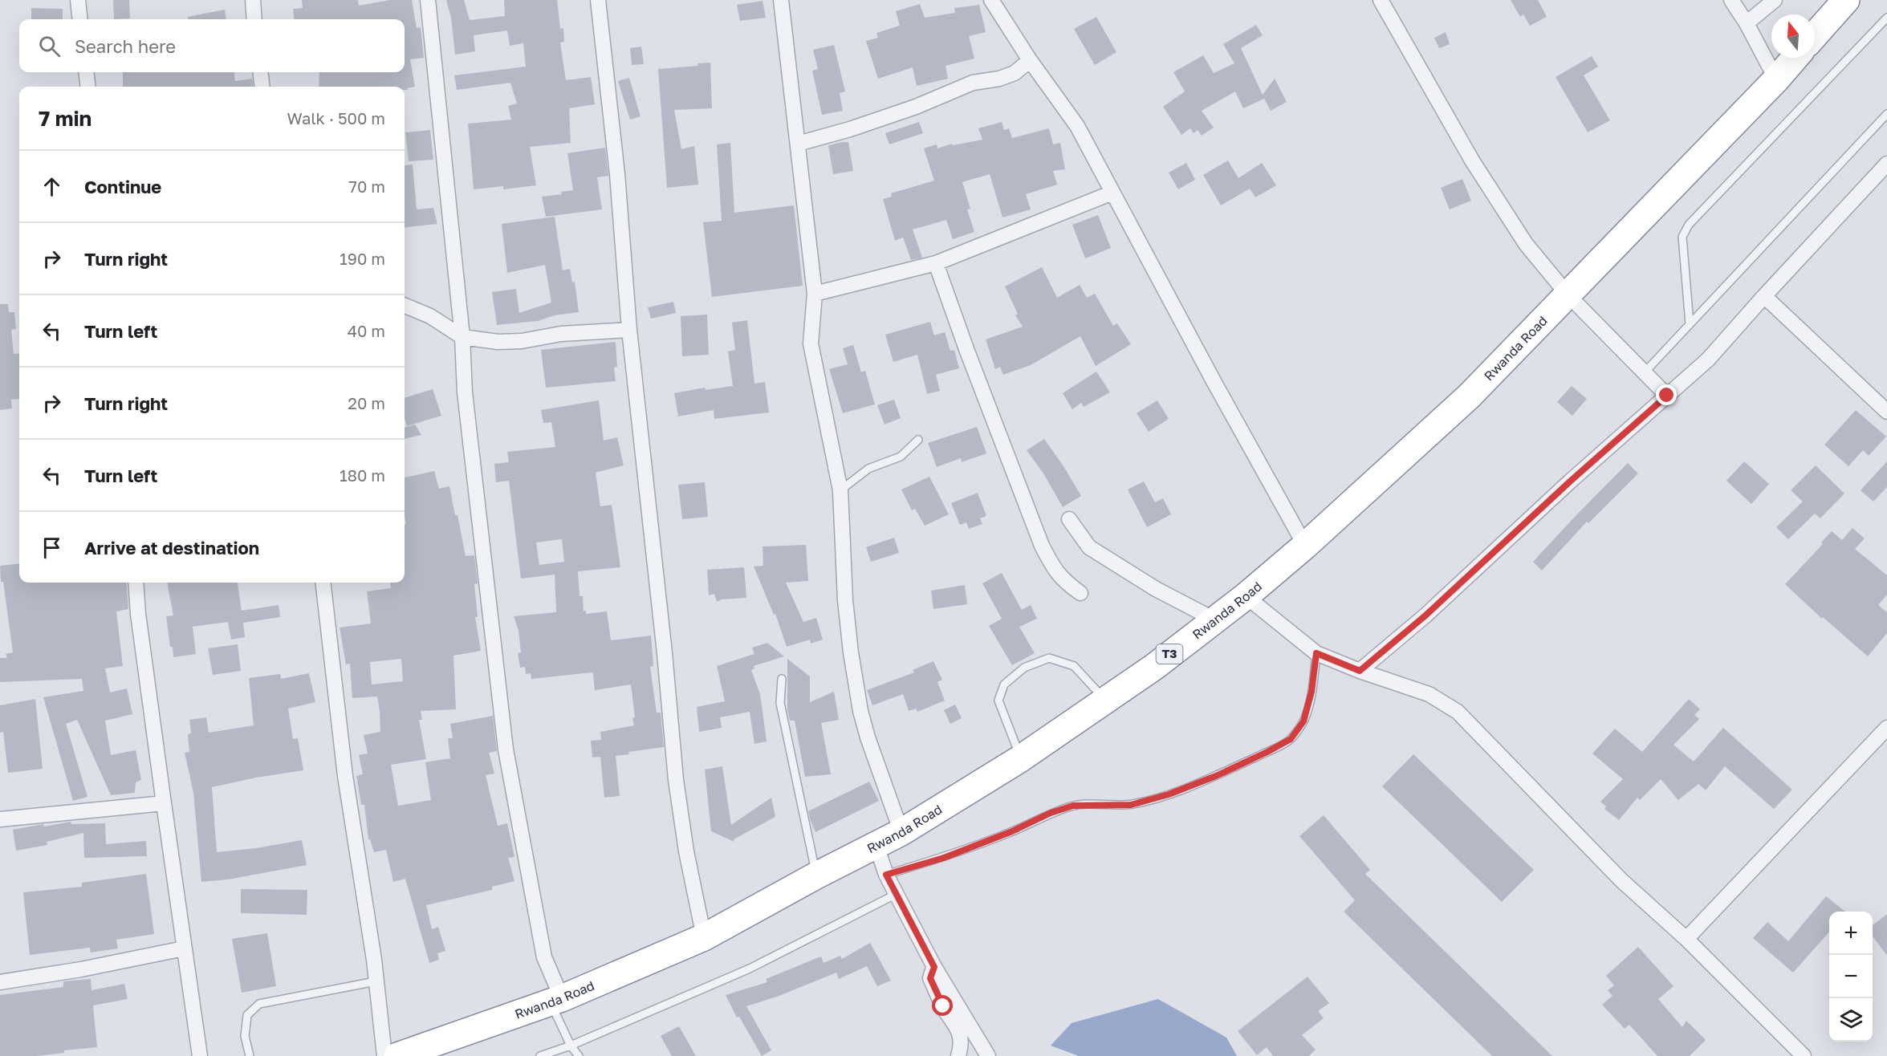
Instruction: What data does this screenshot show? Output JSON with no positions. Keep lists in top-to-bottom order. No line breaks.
{"streets":{"highway":["Rwanda Road","T3"]},"north":"top","page":{"search":"Search here","heading":["7 min","Walk · 500 m"],"list":[["Continue","70 m"],["Turn right","190 m"],["Turn left","40 m"],["Turn right","20 m"],["Turn left","180 m"],"Arrive at destination"],"map_buttons":["+","−"]}}
